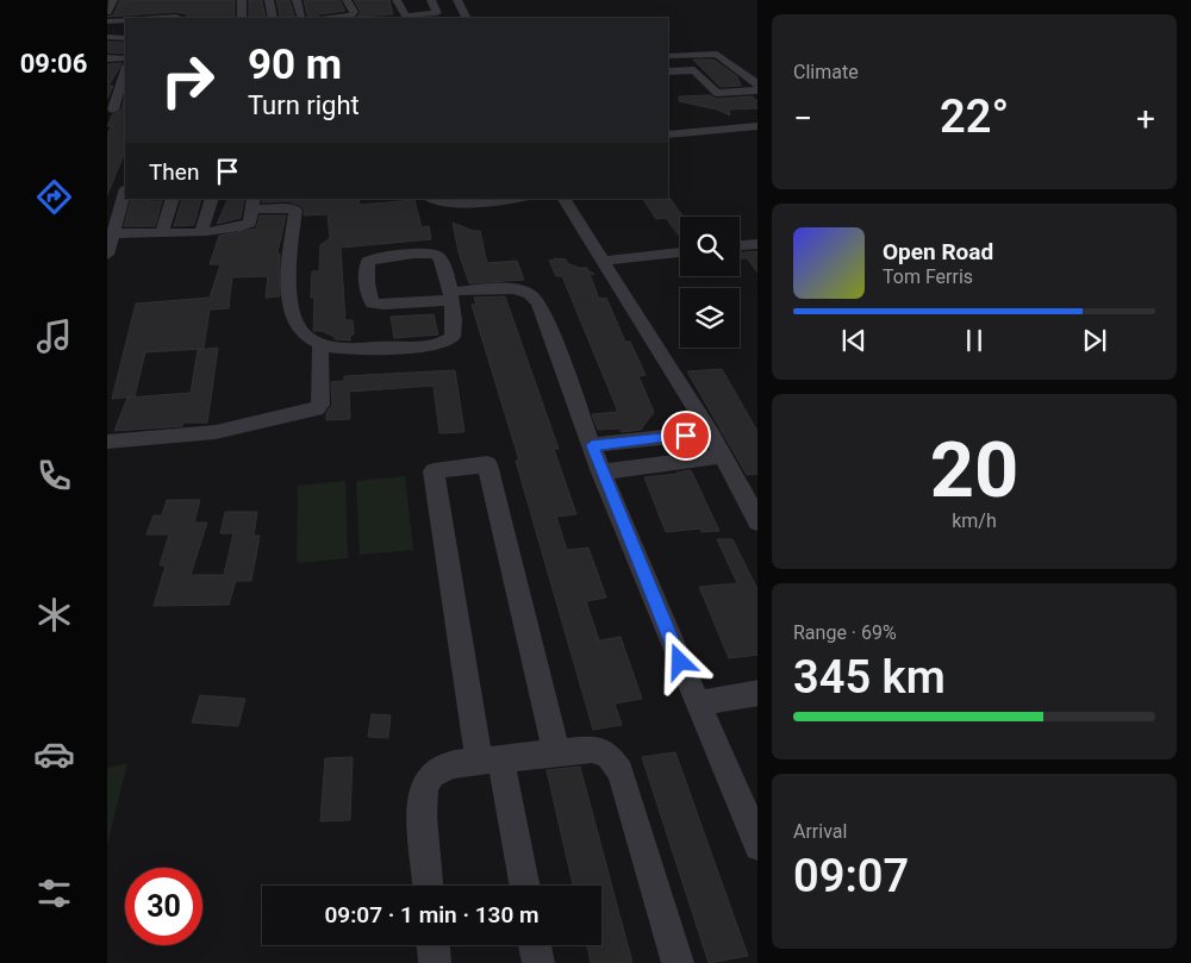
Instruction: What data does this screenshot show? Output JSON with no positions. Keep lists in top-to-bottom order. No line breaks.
{"page":{"tabs":"09:06","tile":["Climate",["20","km/h"],["Range · 69%","345 km"],["Arrival","09:07"]],"turn":["90 m","Turn right"],"heat":["−","22°","+"],"then":"Then","song":["Open Road","Tom Ferris"],"limit":"30","trip":"09:07 · 1 min · 130 m"}}
